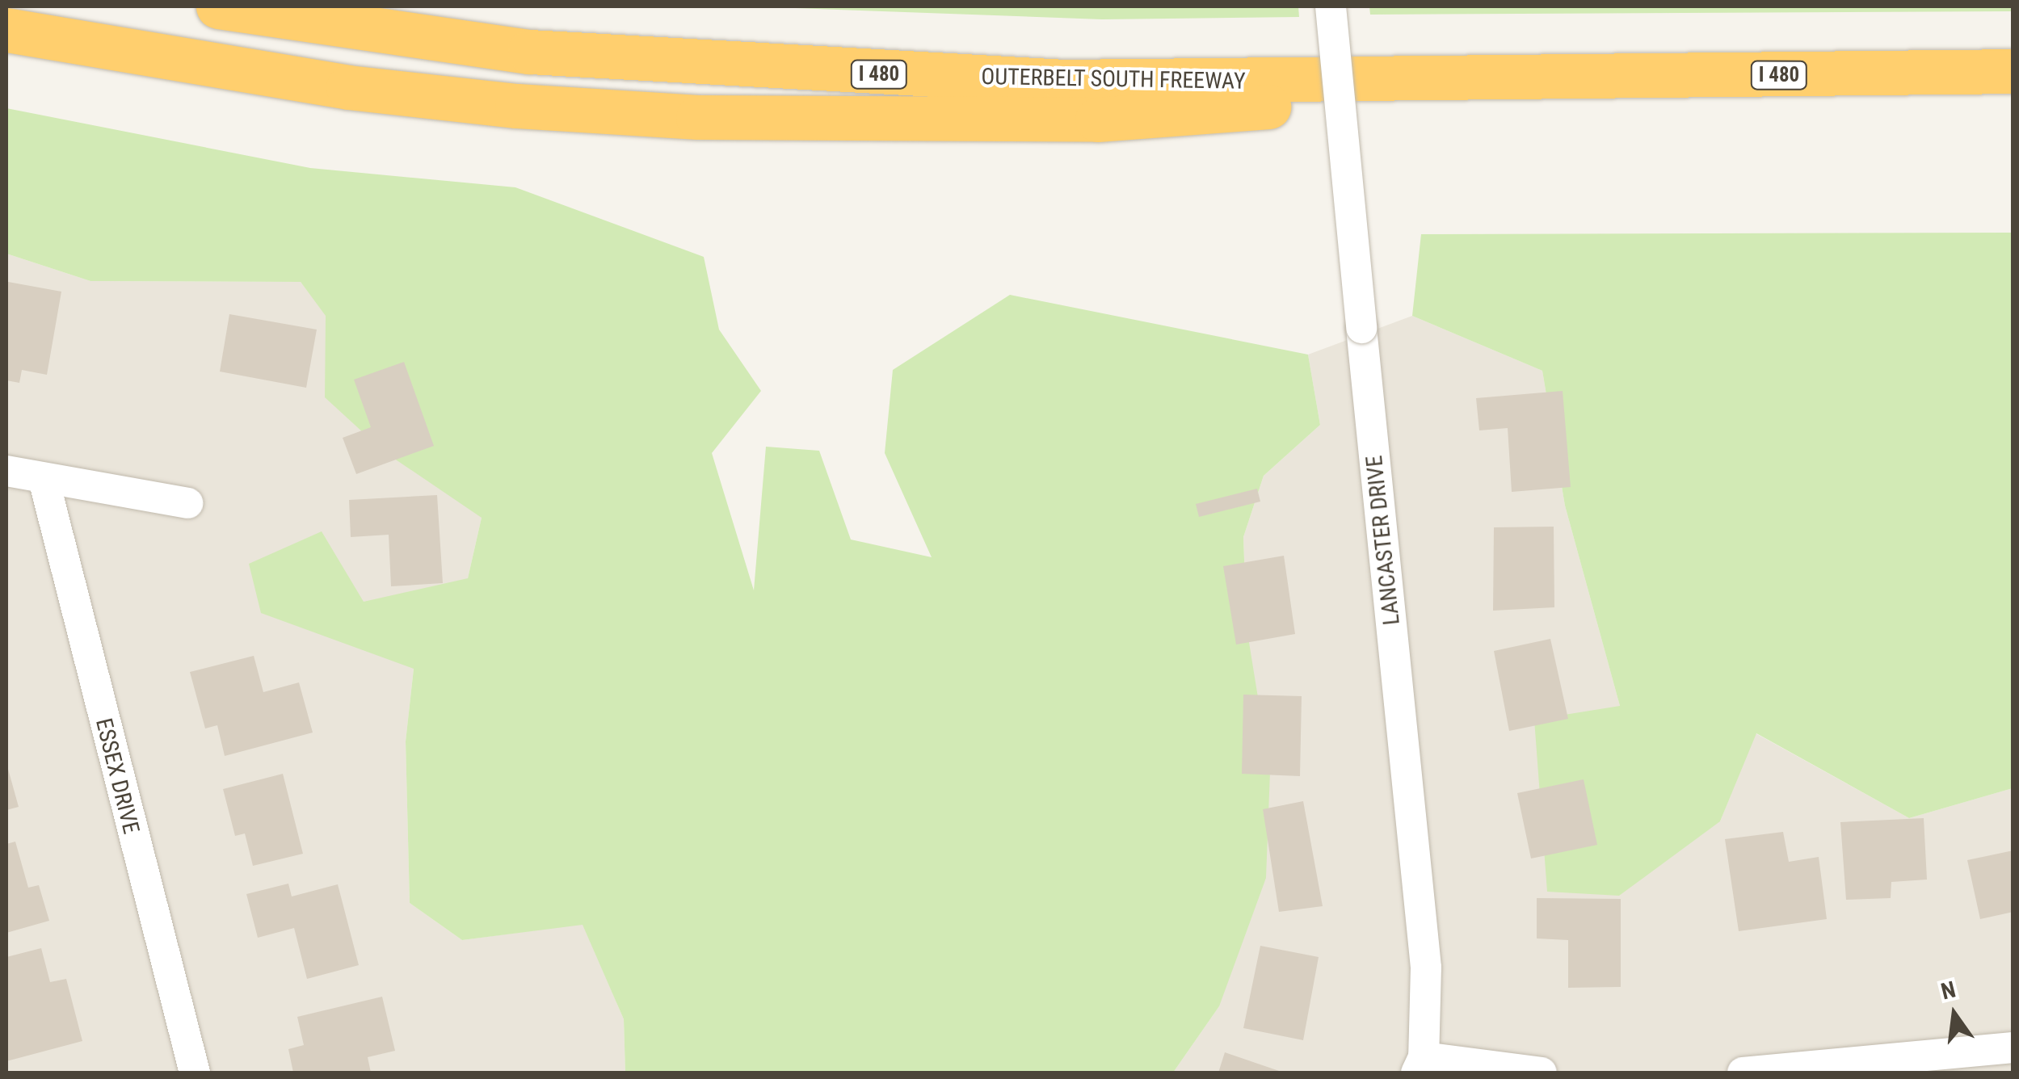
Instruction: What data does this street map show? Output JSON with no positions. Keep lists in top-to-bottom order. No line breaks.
{"streets":{"highway":["I 480","OUTERBELT SOUTH FREEWAY"],"street":["LANCASTER DRIVE","ESSEX DRIVE"]},"north":"top"}
